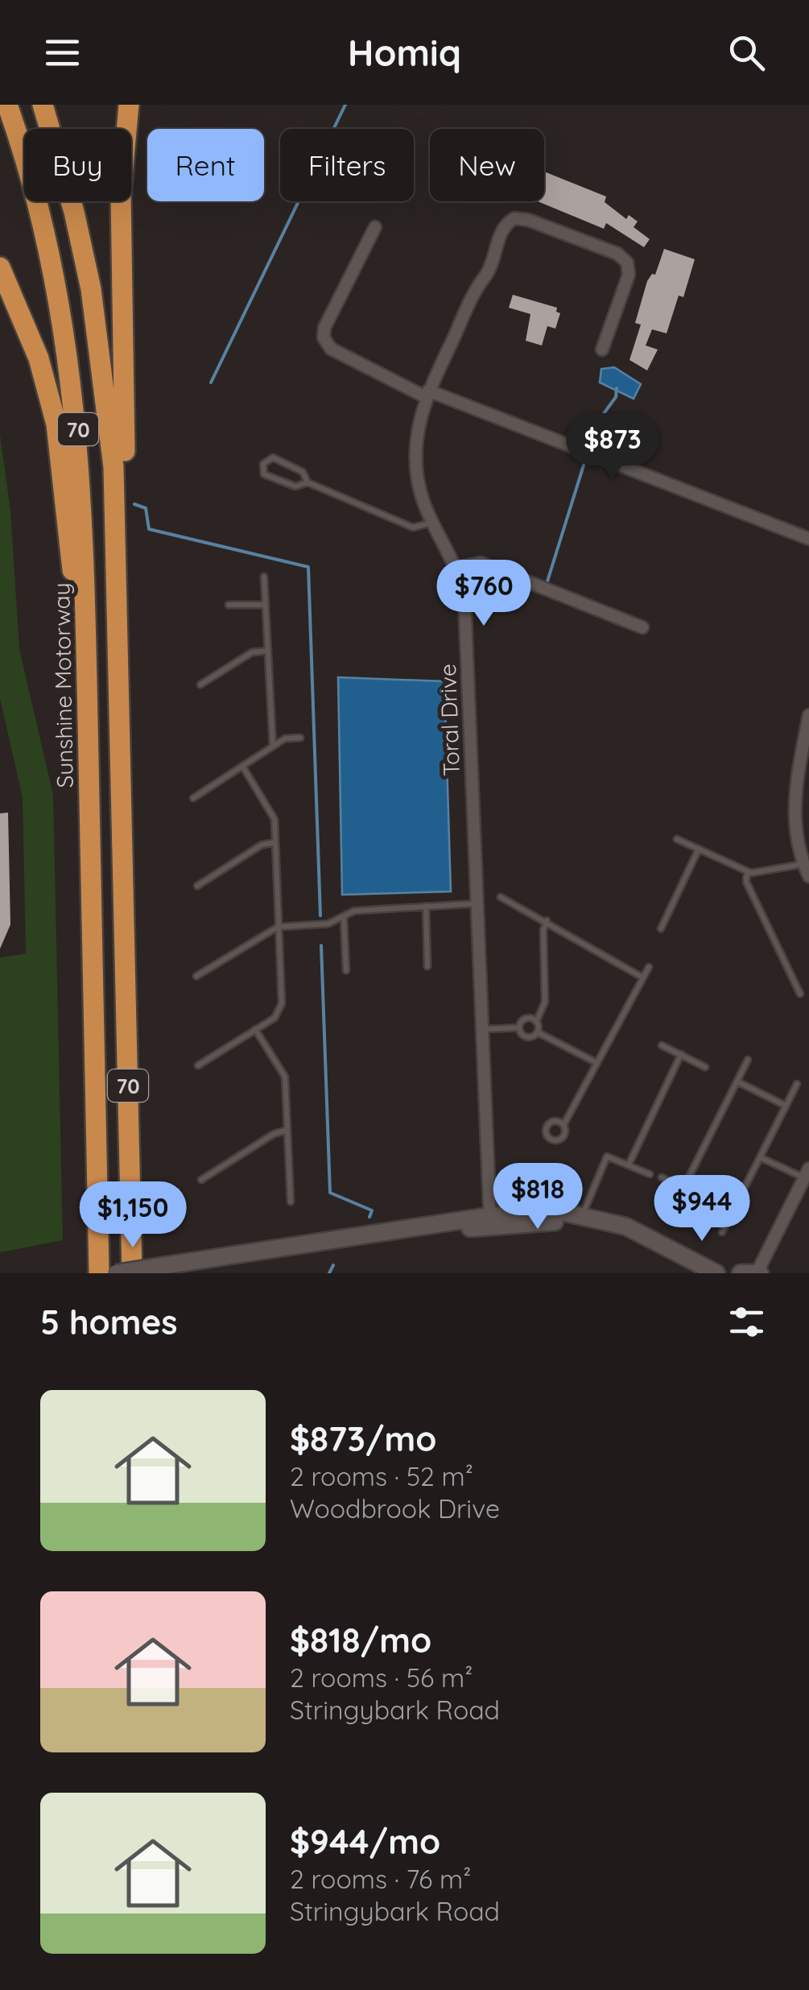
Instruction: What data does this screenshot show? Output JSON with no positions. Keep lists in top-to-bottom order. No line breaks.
{"streets":{"highway":["70","Sunshine Motorway"],"street":["Toral Drive"]},"page":{"header":"Homiq","chip":["Buy","Rent","Filters","New"],"price":["$873","$760","$818","$944","$1,150"],"heading":"5 homes","list":[{"name":"$873/mo","note":"2 rooms · 52 m² · Woodbrook Drive"},{"name":"$818/mo","note":"2 rooms · 56 m² · Stringybark Road"},{"name":"$944/mo","note":"2 rooms · 76 m² · Stringybark Road"}]}}
